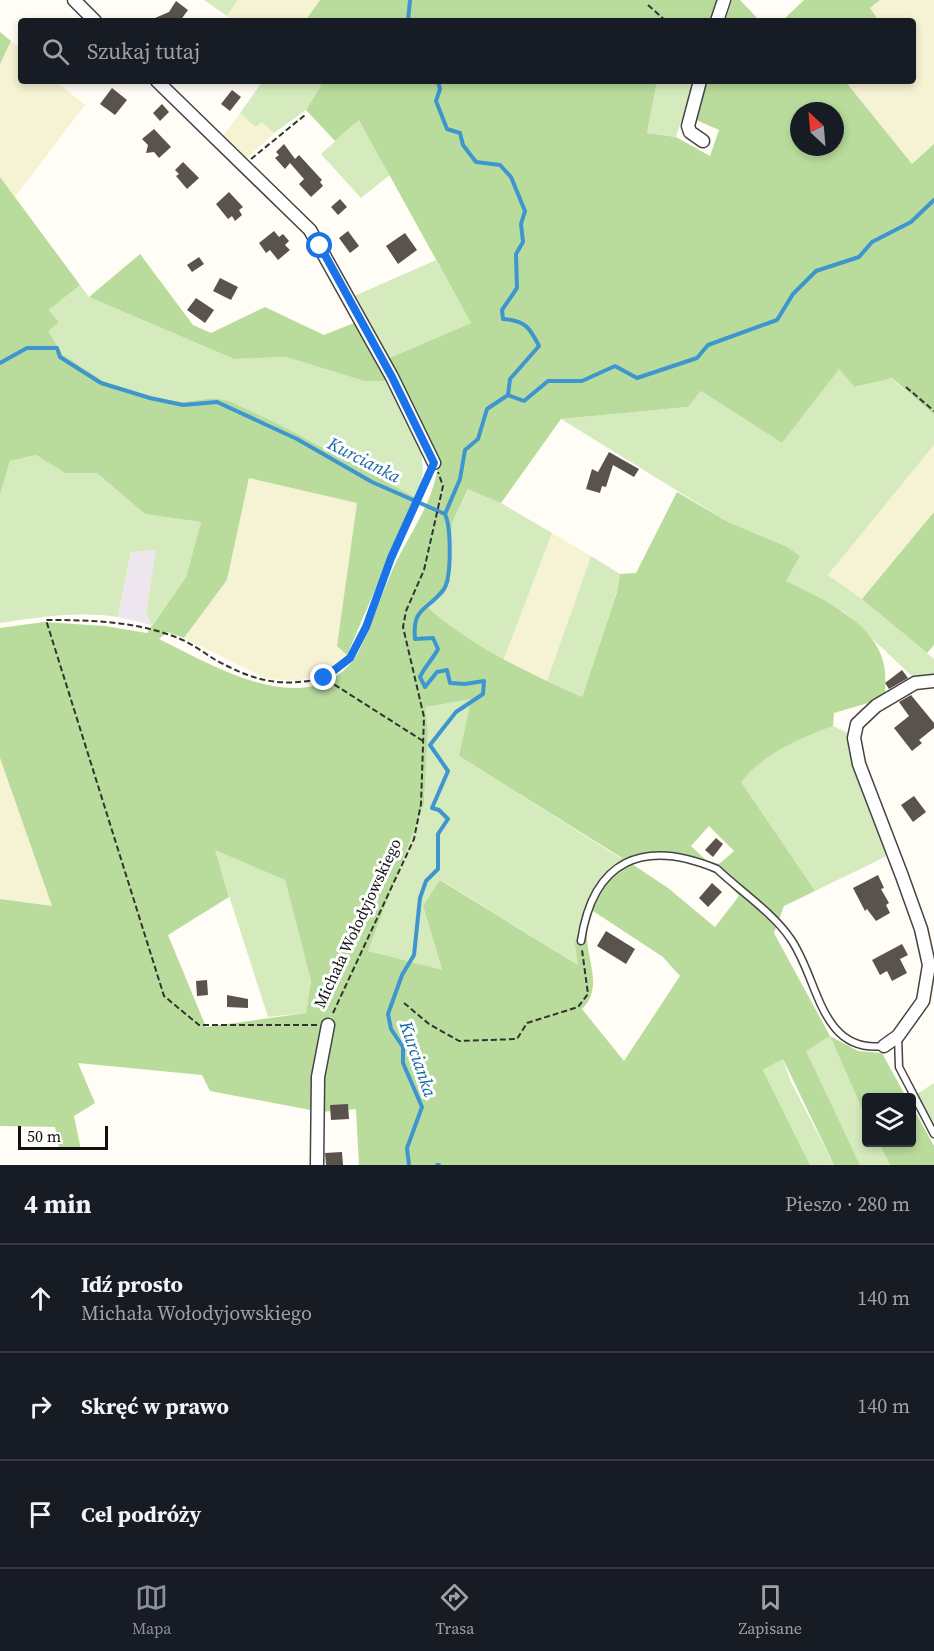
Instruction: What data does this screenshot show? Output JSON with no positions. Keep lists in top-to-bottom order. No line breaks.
{"streets":{"street":["Michała Wołodyjowskiego"]},"water":["Kurcianka"],"scale_bar":"50 m","north":"top left","page":{"search":"Szukaj tutaj","scale":"50 m","heading":["4 min","Pieszo · 280 m"],"list":[["Idź prosto","Michała Wołodyjowskiego","140 m"],["Skręć w prawo","140 m"],"Cel podróży"],"nav":["Mapa","Trasa","Zapisane"]}}
